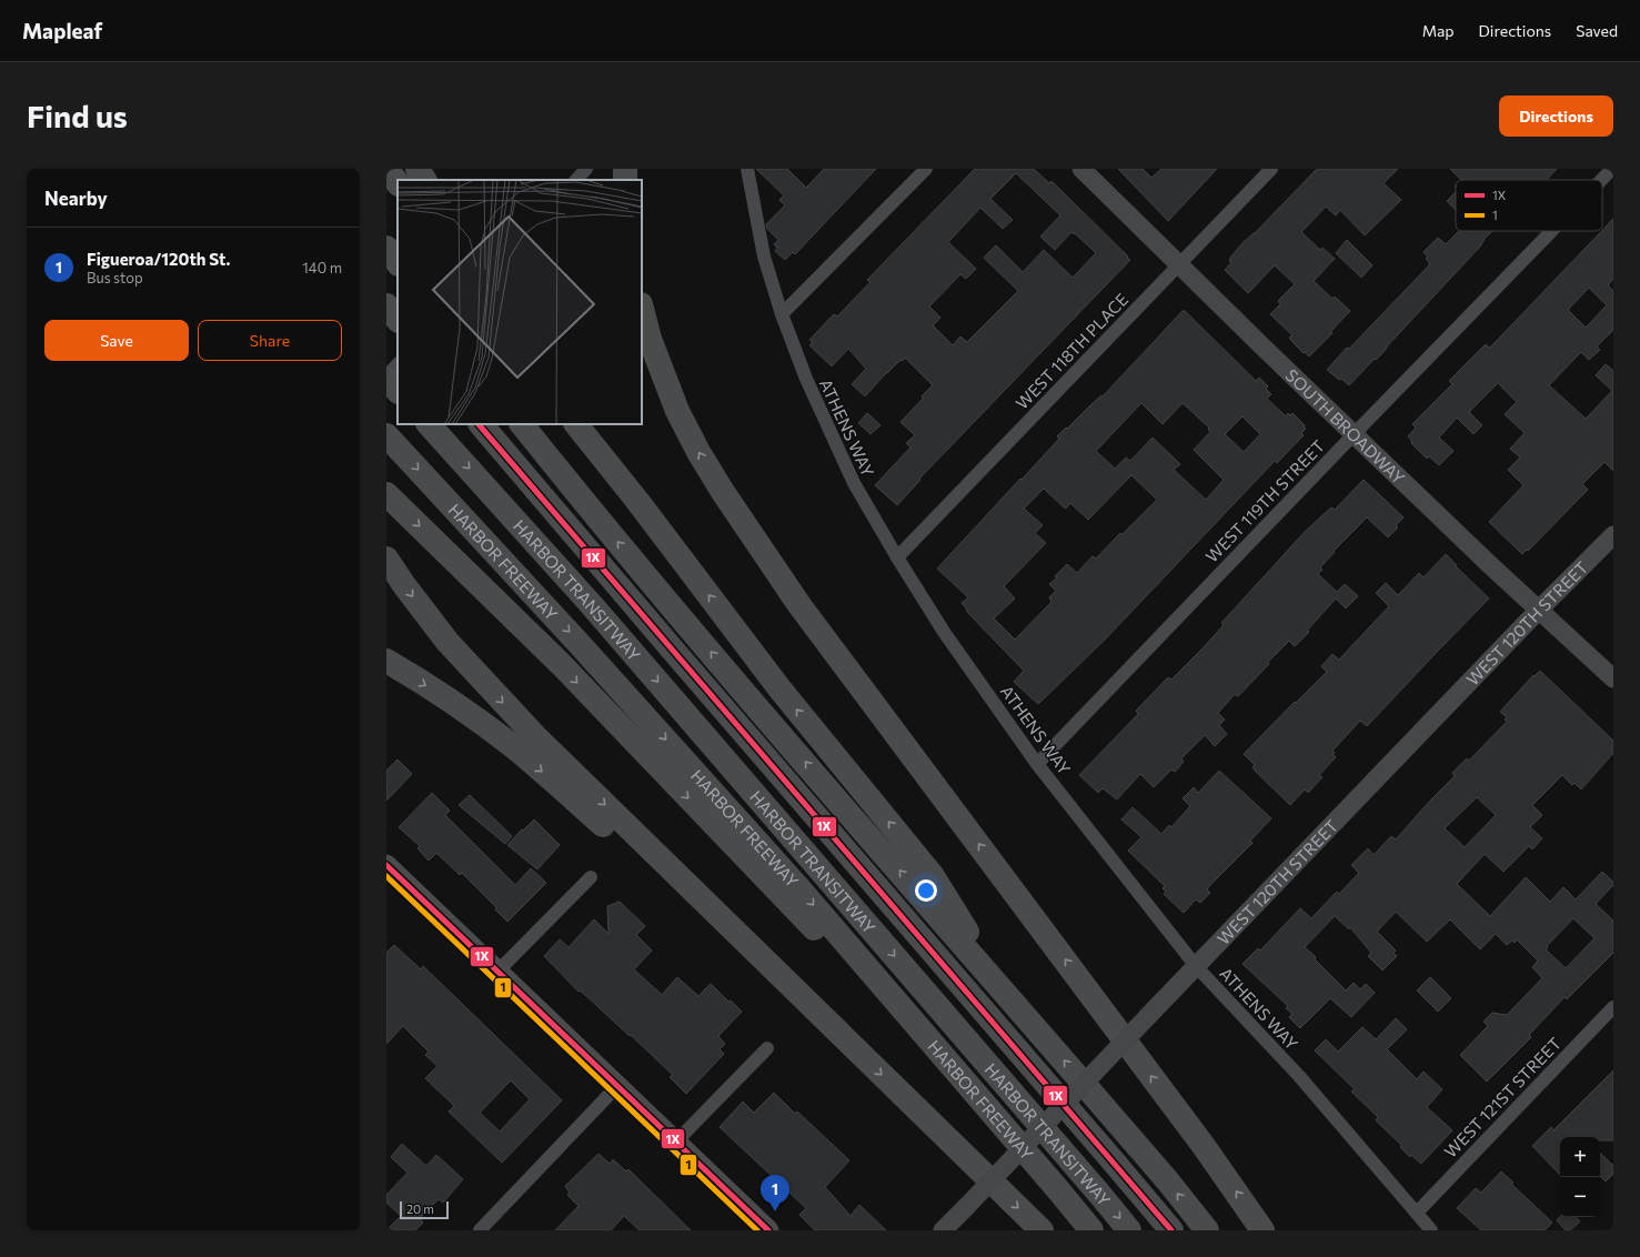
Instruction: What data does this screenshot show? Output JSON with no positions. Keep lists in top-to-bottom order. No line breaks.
{"streets":{"highway":["HARBOR FREEWAY","HARBOR TRANSITWAY"],"street":["WEST 118TH PLACE","SOUTH BROADWAY","ATHENS WAY","WEST 119TH STREET","WEST 120TH STREET","WEST 121ST STREET"]},"crossings":[["WEST 118TH PLACE","SOUTH BROADWAY"],["WEST 118TH PLACE","ATHENS WAY"],["SOUTH BROADWAY","WEST 119TH STREET"],["SOUTH BROADWAY","WEST 120TH STREET"],["ATHENS WAY","WEST 119TH STREET"],["ATHENS WAY","WEST 120TH STREET"],["ATHENS WAY","WEST 121ST STREET"]],"lines":["transit line 1X","transit line 1"],"legend":["1X","1"],"scale_bar":"20 m","page":{"header":"Mapleaf","nav":["Map","Directions","Saved"],"buttons":["Directions",["Save","Share"]],"title":"Find us","heading":"Nearby","list":[{"mark":"1","name":"Figueroa/120th St.","note":"Bus stop","value":"140 m"}],"map_buttons":["+","−"],"pins":"1","scale":"20 m"}}
